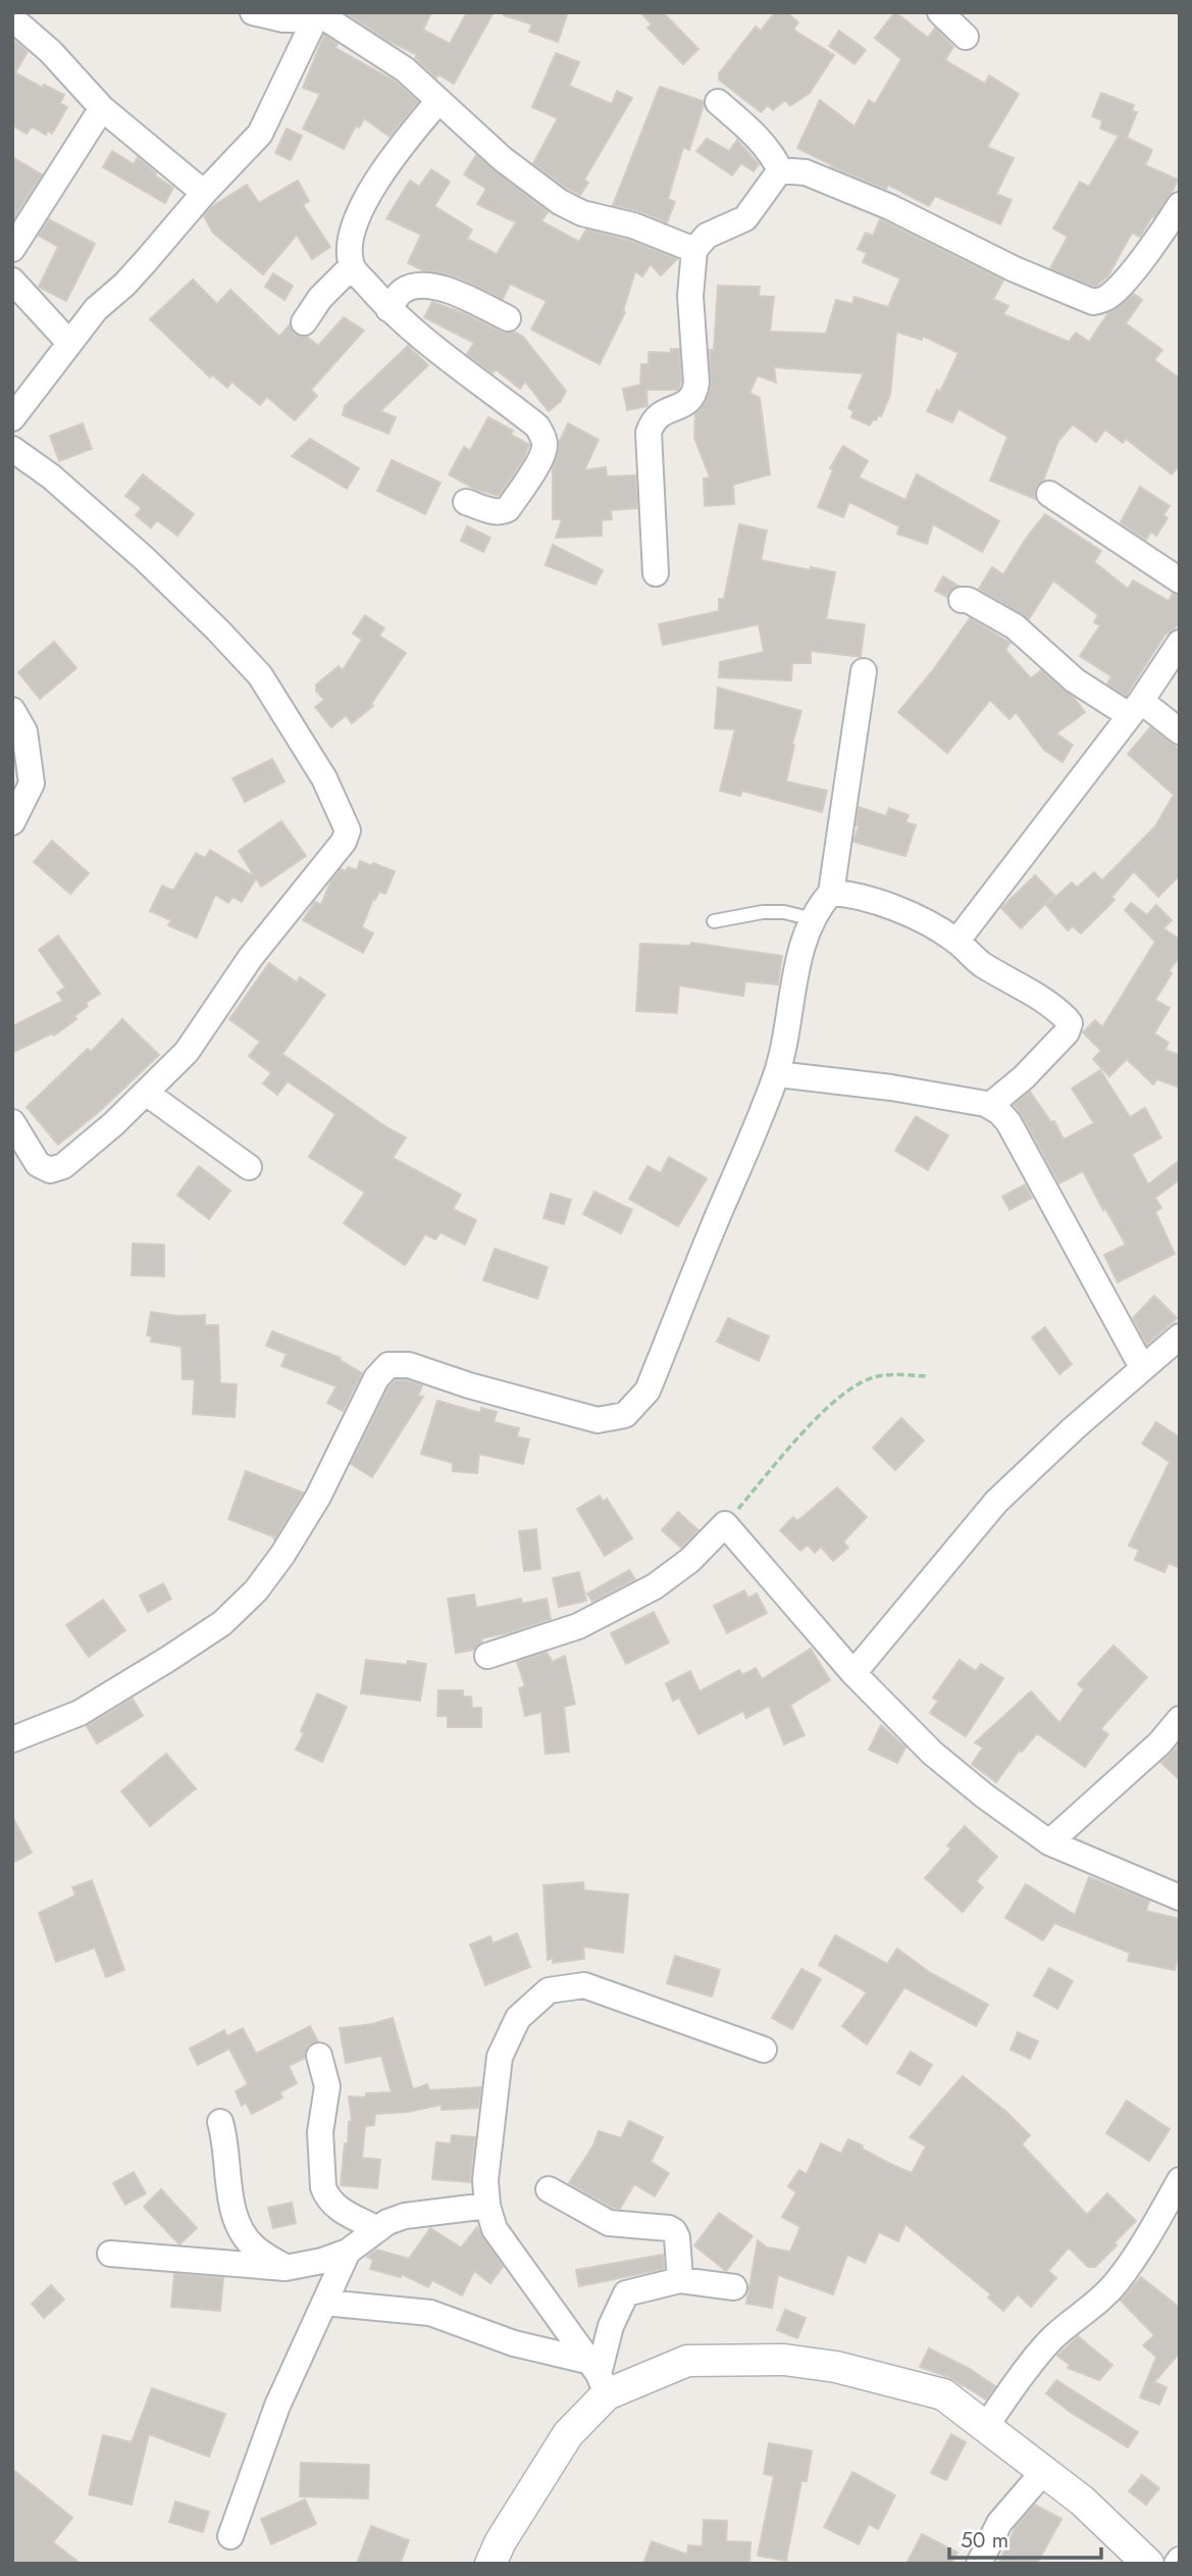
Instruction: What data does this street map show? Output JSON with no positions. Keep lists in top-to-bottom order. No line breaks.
{"scale_bar":"50 m"}
